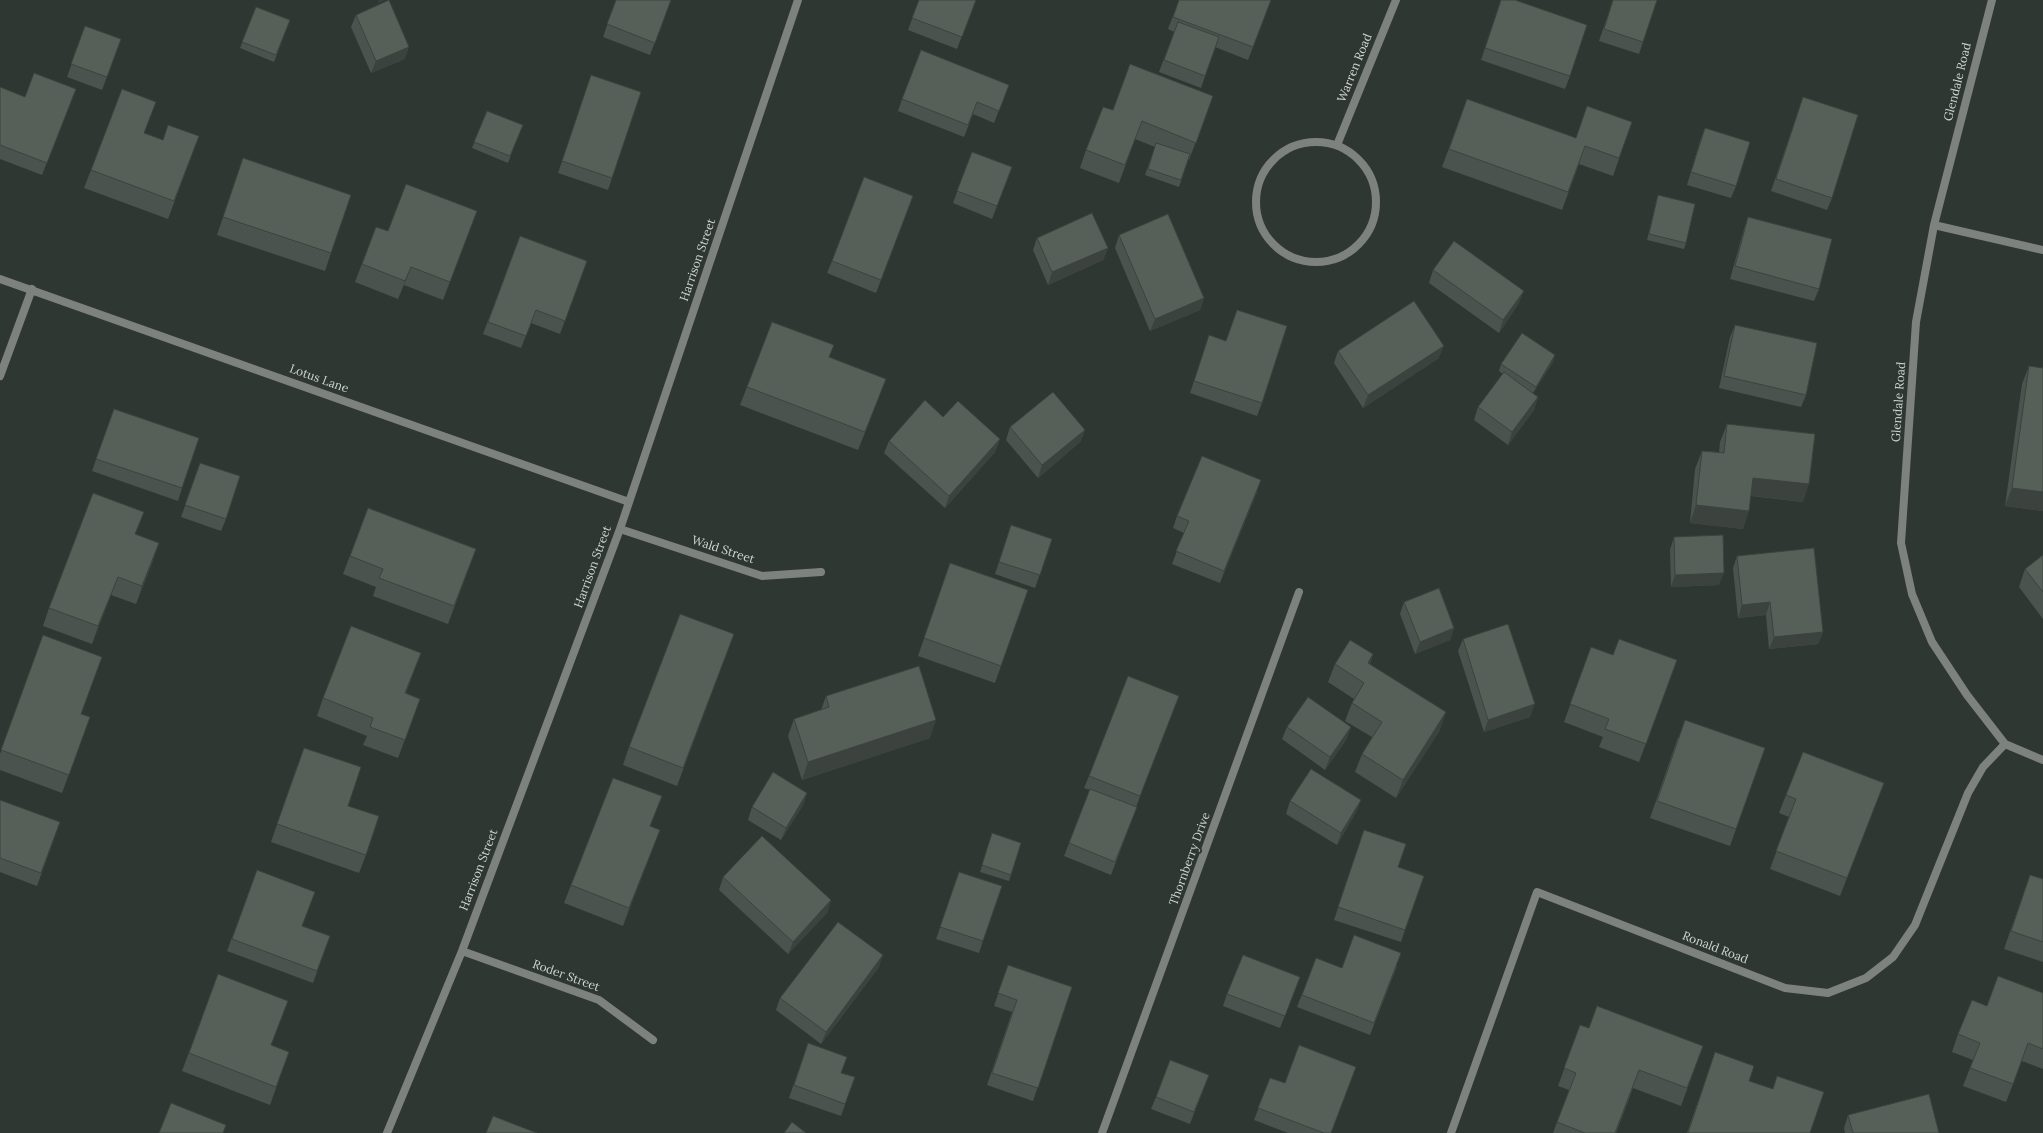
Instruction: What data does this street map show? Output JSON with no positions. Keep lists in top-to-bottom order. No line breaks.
{"streets":{"street":["Warren Road","Glendale Road","Harrison Street","Lotus Lane","Wald Street","Thornberry Drive","Ronald Road","Roder Street"]},"crossings":[["Glendale Road","Ronald Road"],["Harrison Street","Lotus Lane"],["Harrison Street","Wald Street"],["Harrison Street","Roder Street"]]}
